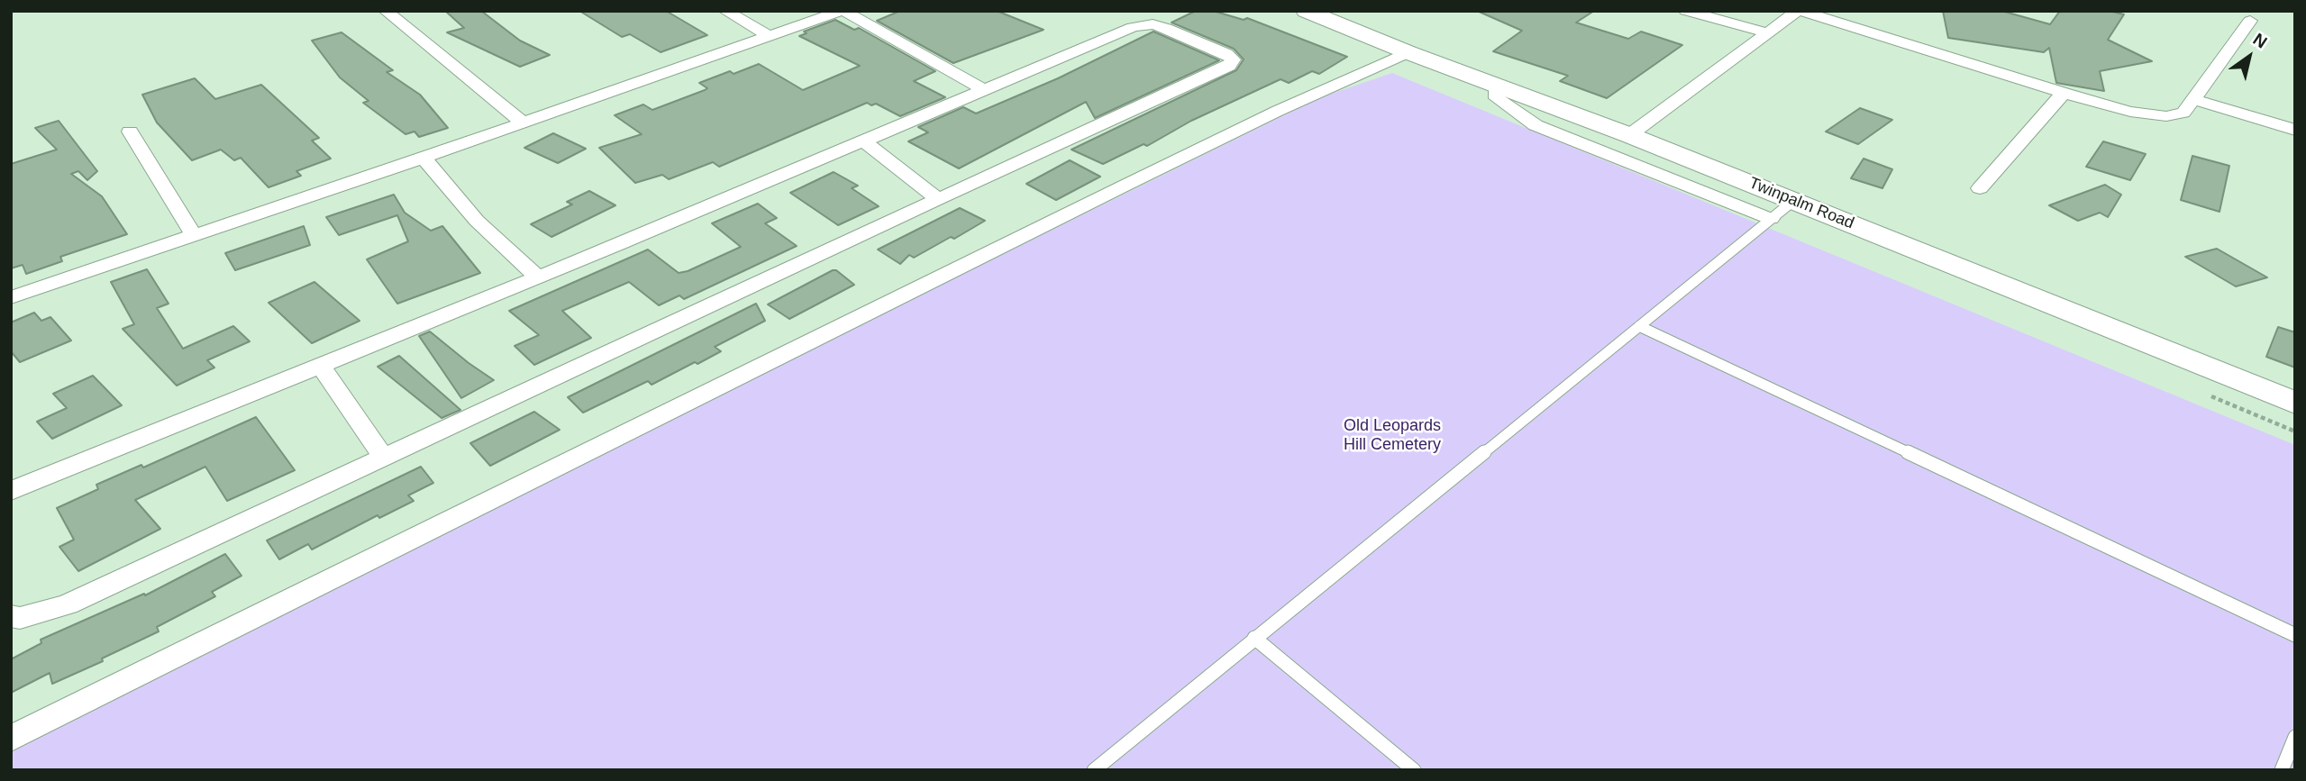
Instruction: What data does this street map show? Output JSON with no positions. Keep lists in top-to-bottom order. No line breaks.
{"streets":{"main road":["Twinpalm Road"]},"parks":["Old Leopards Hill Cemetery"],"north":"top right"}
